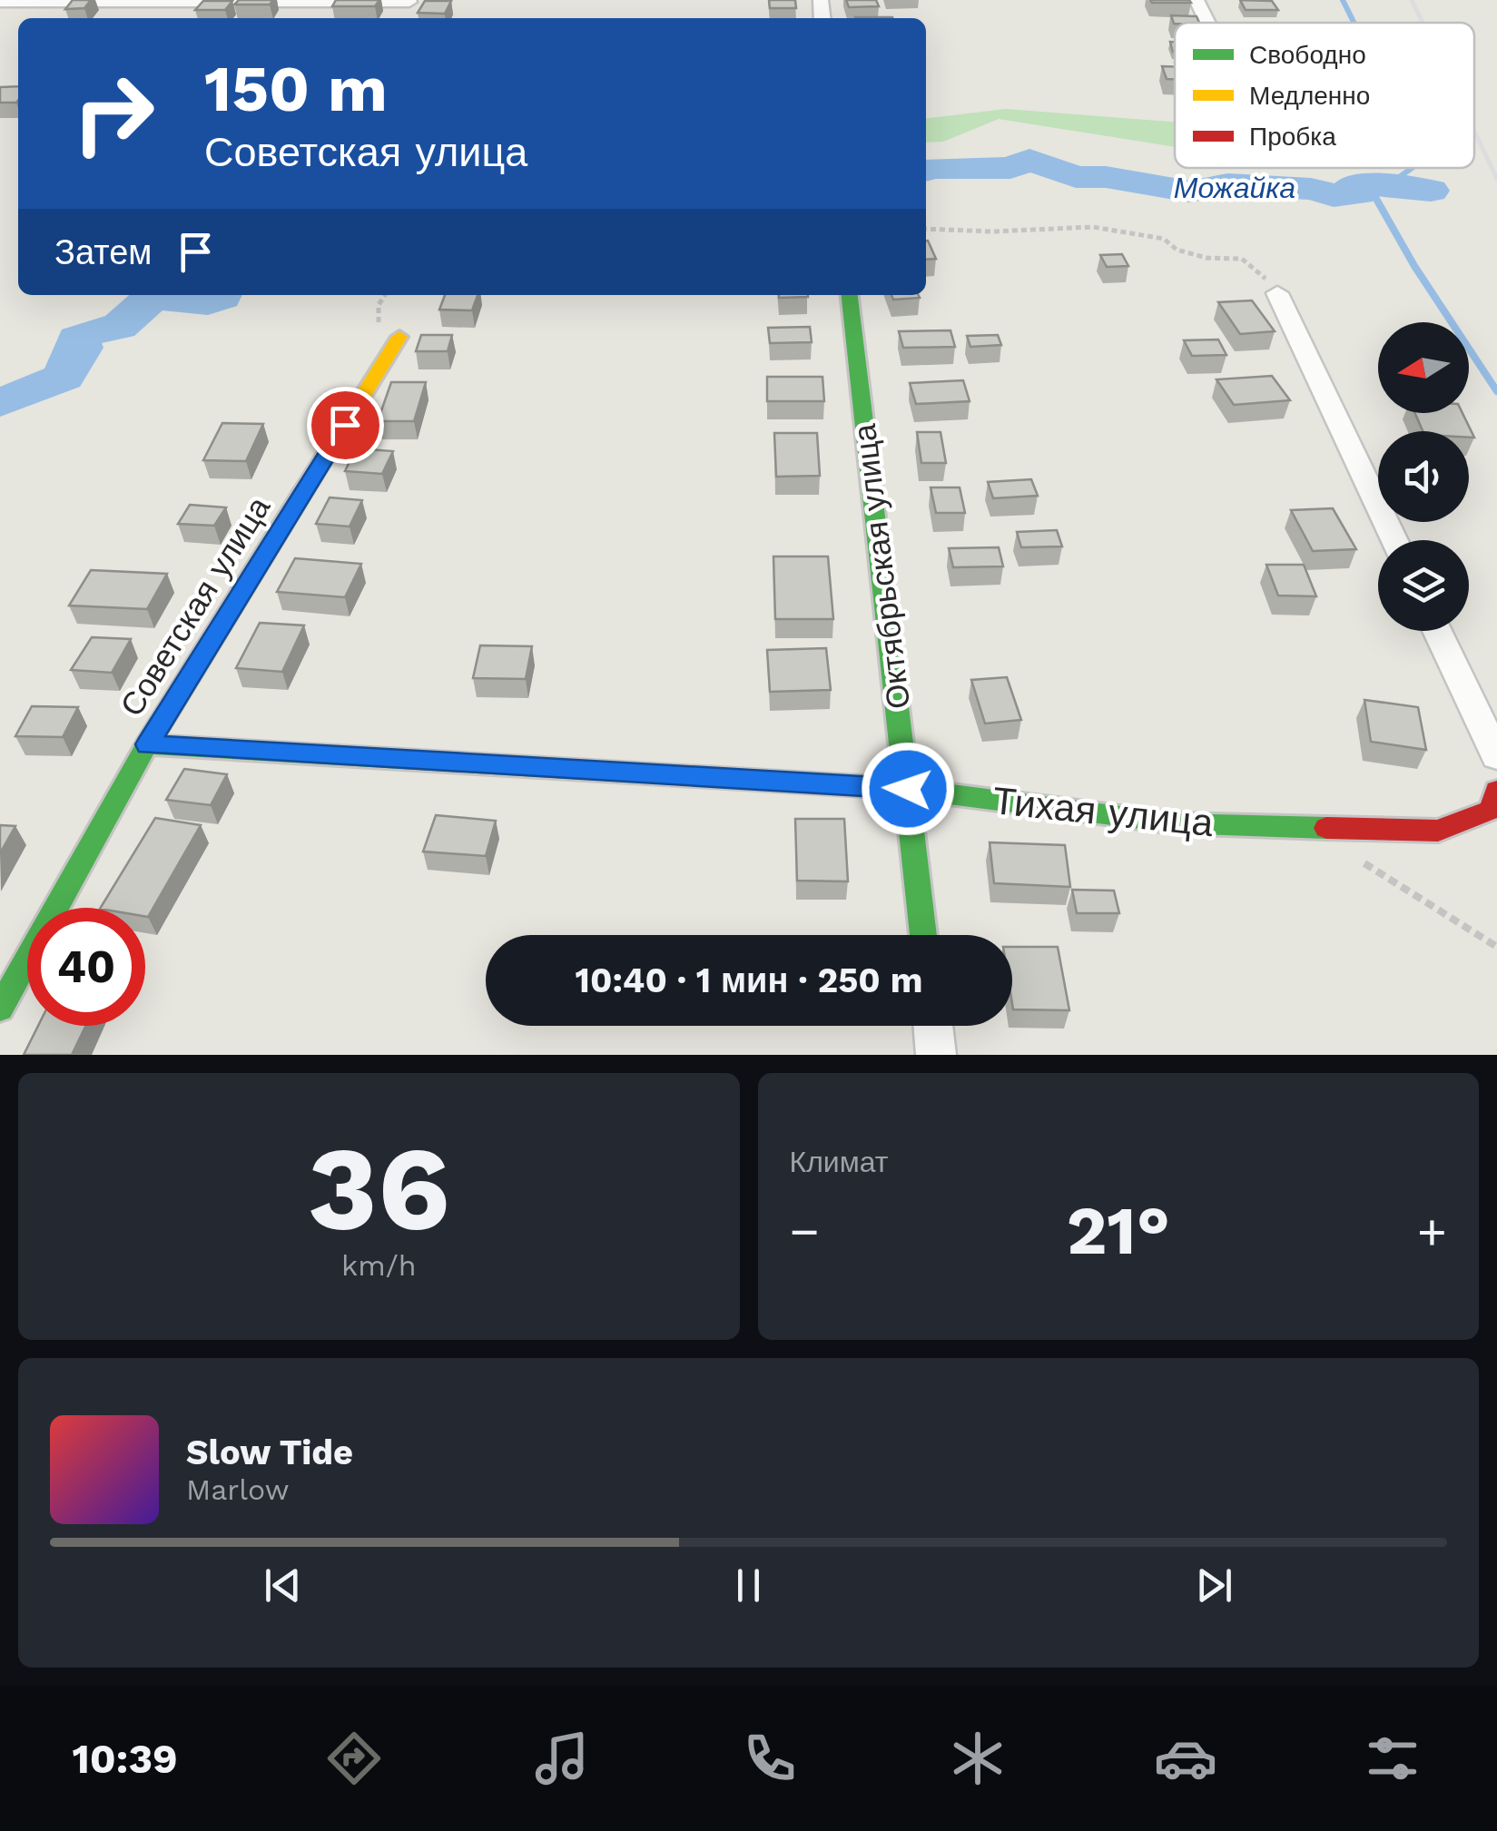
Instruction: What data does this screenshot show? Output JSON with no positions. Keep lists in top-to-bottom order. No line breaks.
{"streets":{"street":["Октябрьская улица","Советская улица","Тихая улица"]},"crossings":[["Октябрьская улица","Тихая улица"],["Советская улица","Тихая улица"]],"water":["Можайка"],"legend":["Свободно","Медленно","Пробка"],"north":"left","page":{"turn":["150 m","Советская улица"],"then":"Затем","limit":"40","trip":"10:40 · 1 мин · 250 m","tile":[["36","km/h"],"Климат"],"heat":["−","21°","+"],"song":["Slow Tide","Marlow"],"tabs":"10:39"}}
